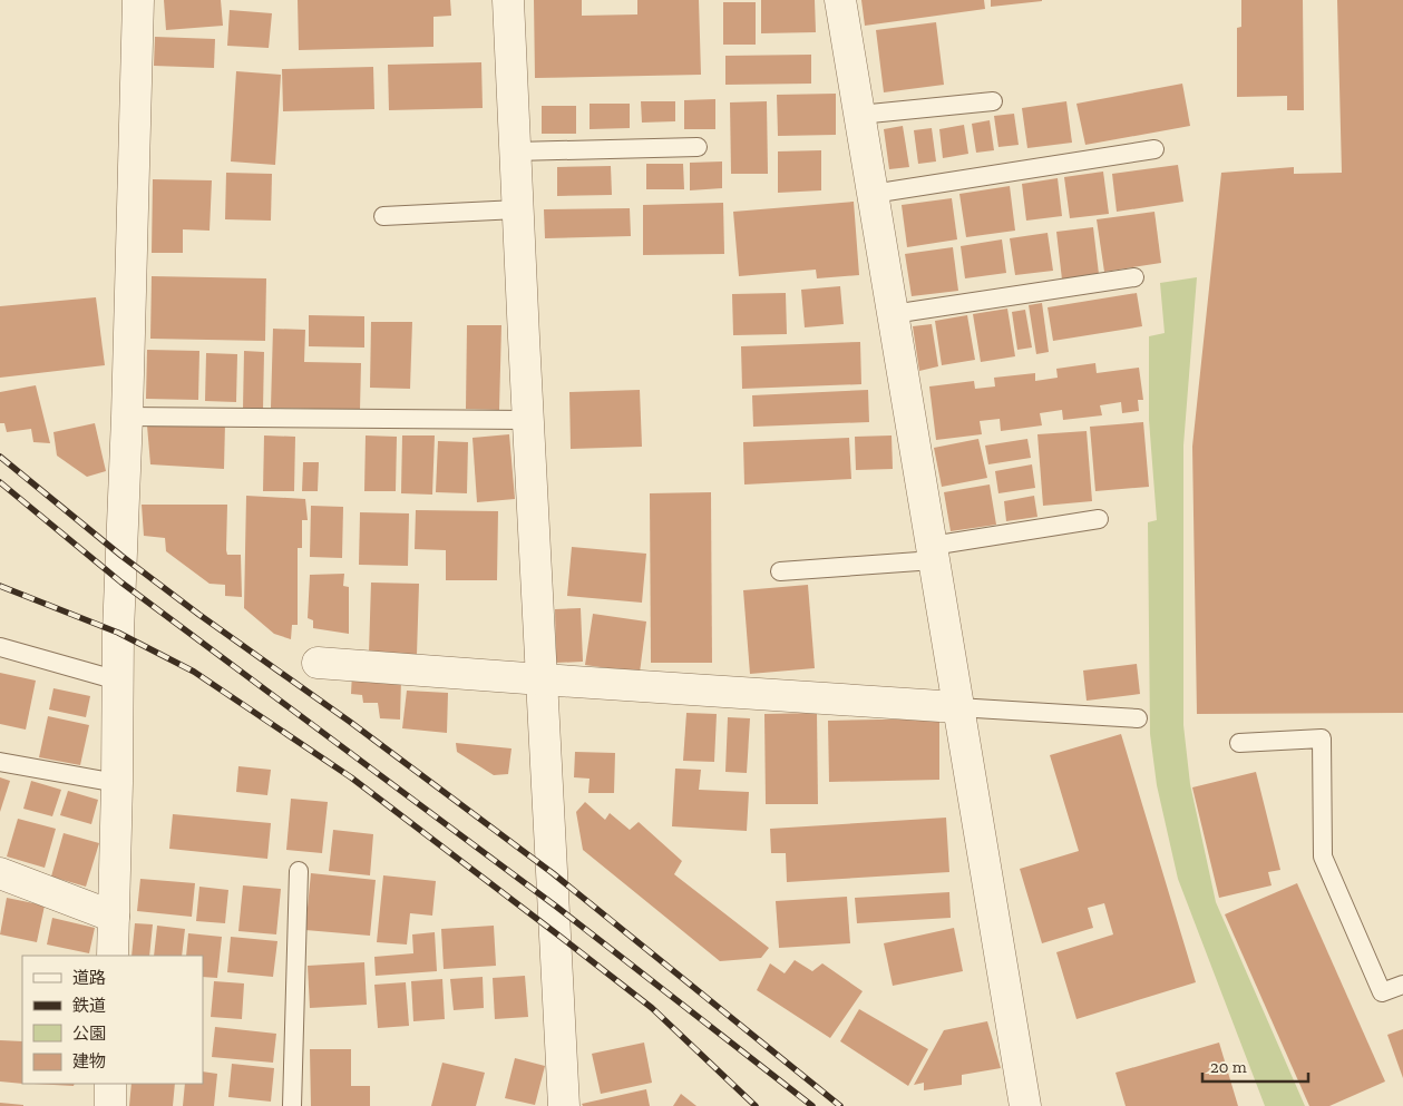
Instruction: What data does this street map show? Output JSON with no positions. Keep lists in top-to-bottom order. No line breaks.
{"legend":["道路","鉄道","公園","建物"],"scale_bar":"20 m"}
